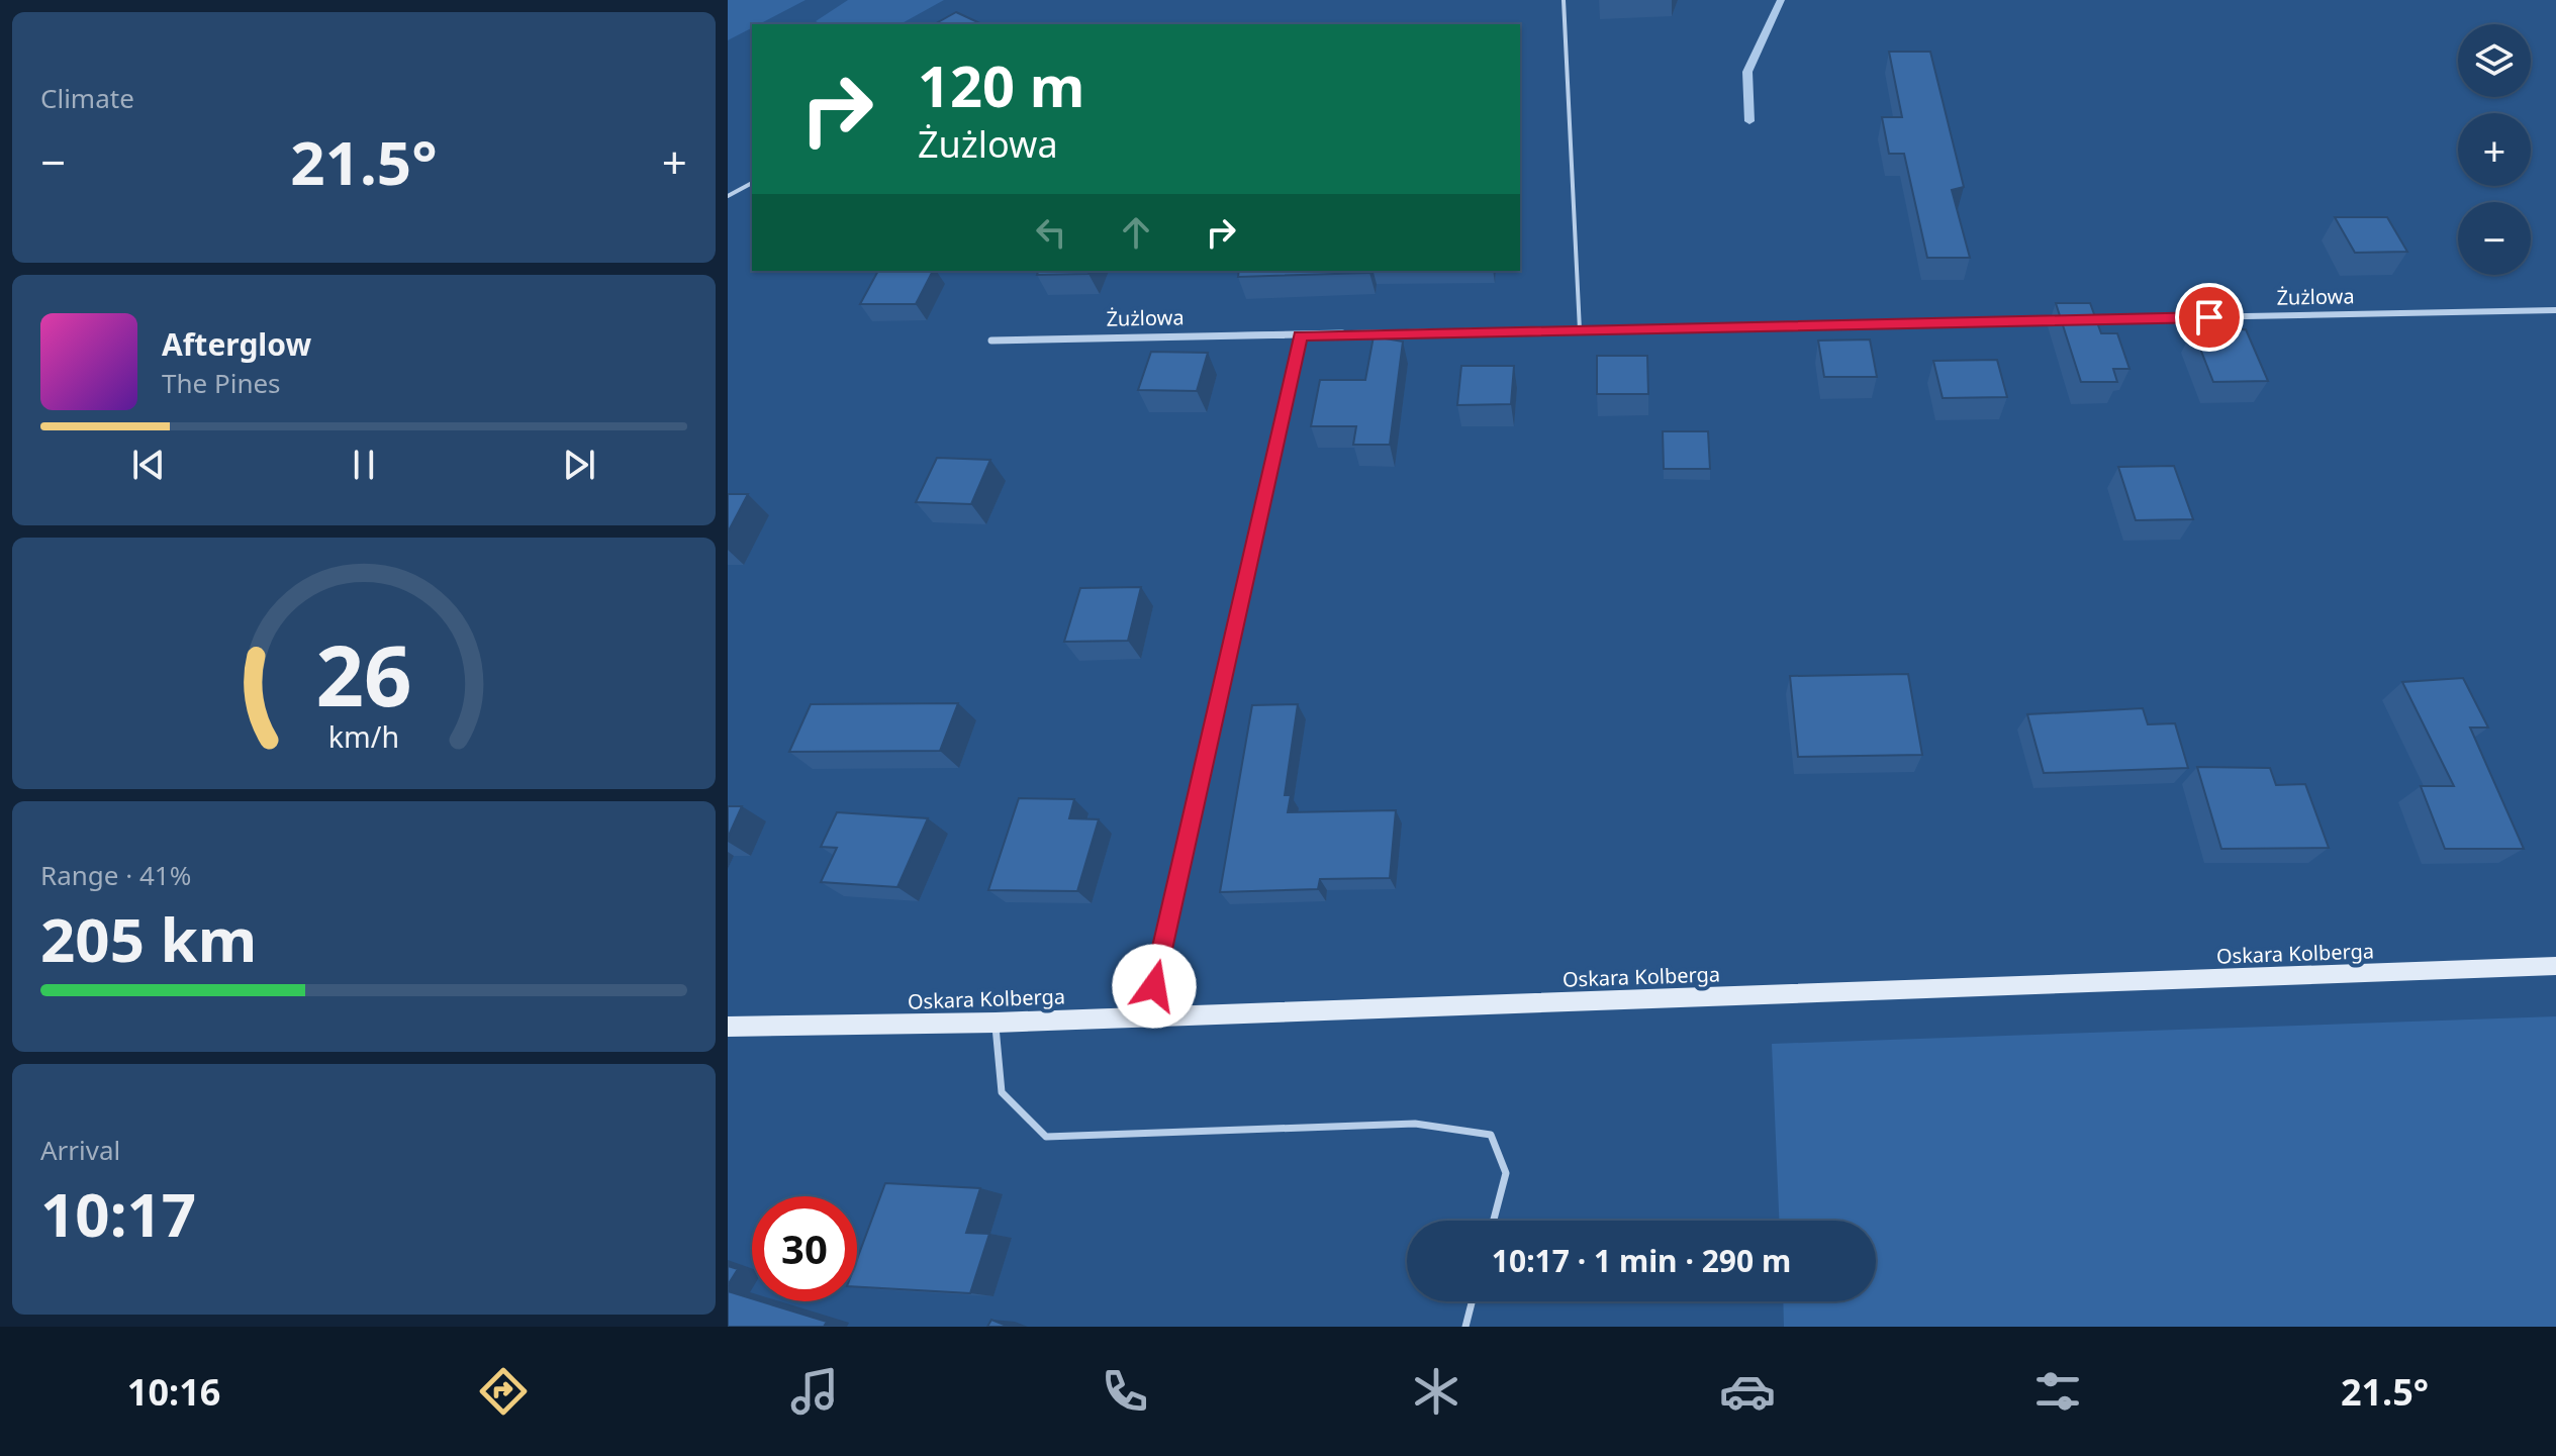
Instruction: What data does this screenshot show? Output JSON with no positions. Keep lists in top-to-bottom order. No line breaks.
{"streets":{"main road":["Oskara Kolberga"],"street":["Żużlowa"]},"page":{"tile":["Climate",["Range · 41%","205 km"],["Arrival","10:17"]],"map_buttons":["+","−"],"turn":["120 m","Żużlowa"],"heat":["−","21.5°","+"],"song":["Afterglow","The Pines"],"limit":"30","trip":"10:17 · 1 min · 290 m","tabs":["10:16","21.5°"],"gauge":["26","km/h"]}}
